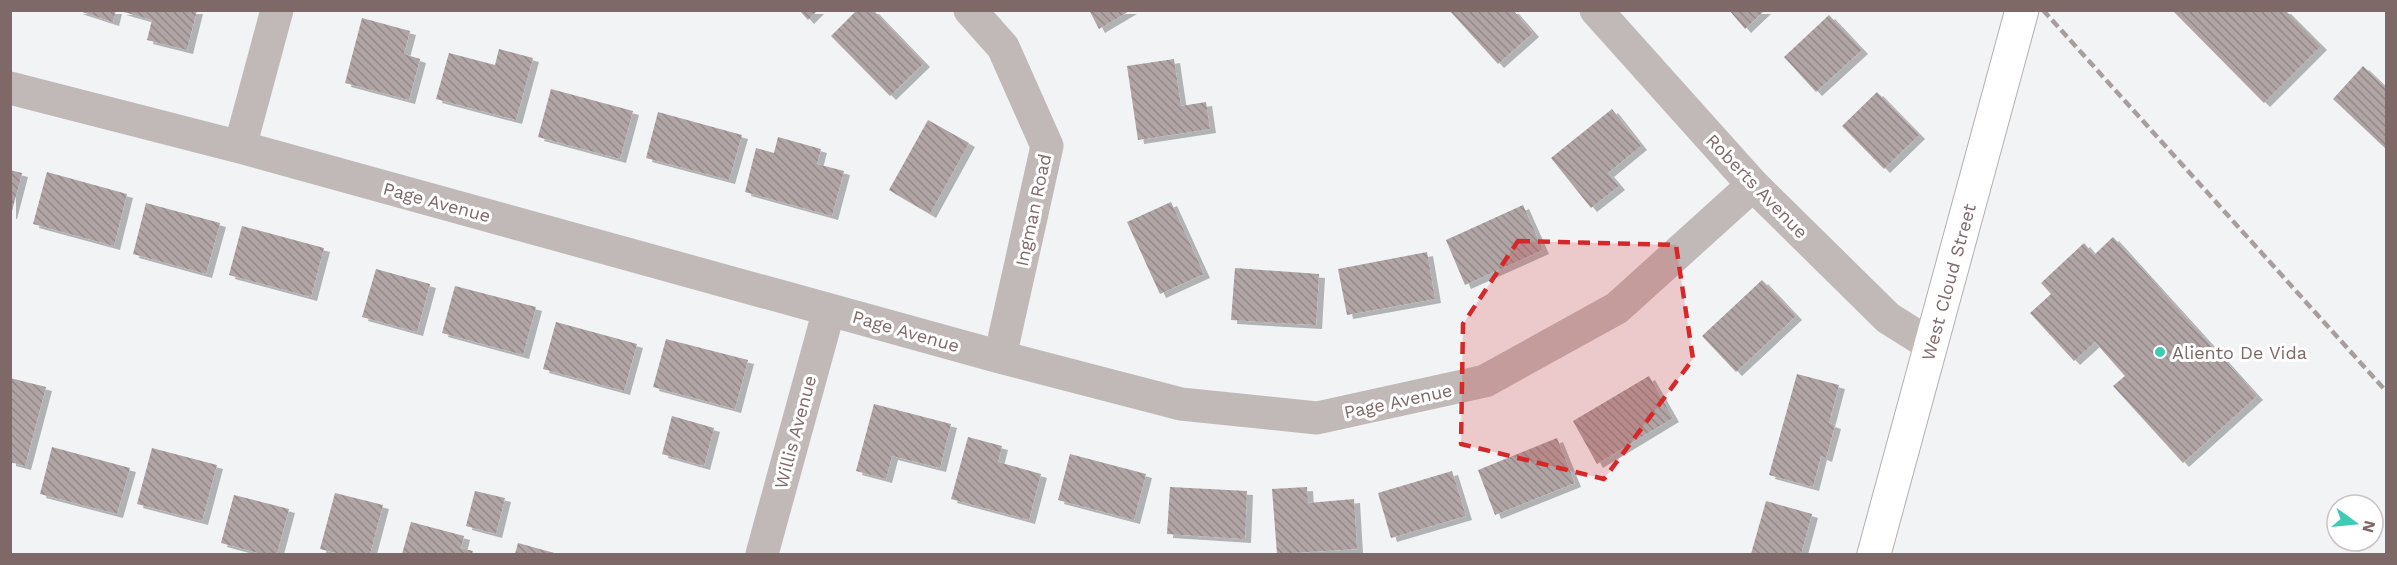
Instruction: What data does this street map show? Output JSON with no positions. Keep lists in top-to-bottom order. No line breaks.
{"streets":{"main road":["West Cloud Street"],"street":["Roberts Avenue","Page Avenue","Ingman Road","Willis Avenue"]},"crossings":[["Roberts Avenue","Page Avenue"],["Roberts Avenue","West Cloud Street"],["Page Avenue","Ingman Road"],["Page Avenue","Willis Avenue"]],"places":["Aliento De Vida"],"north":"right"}
